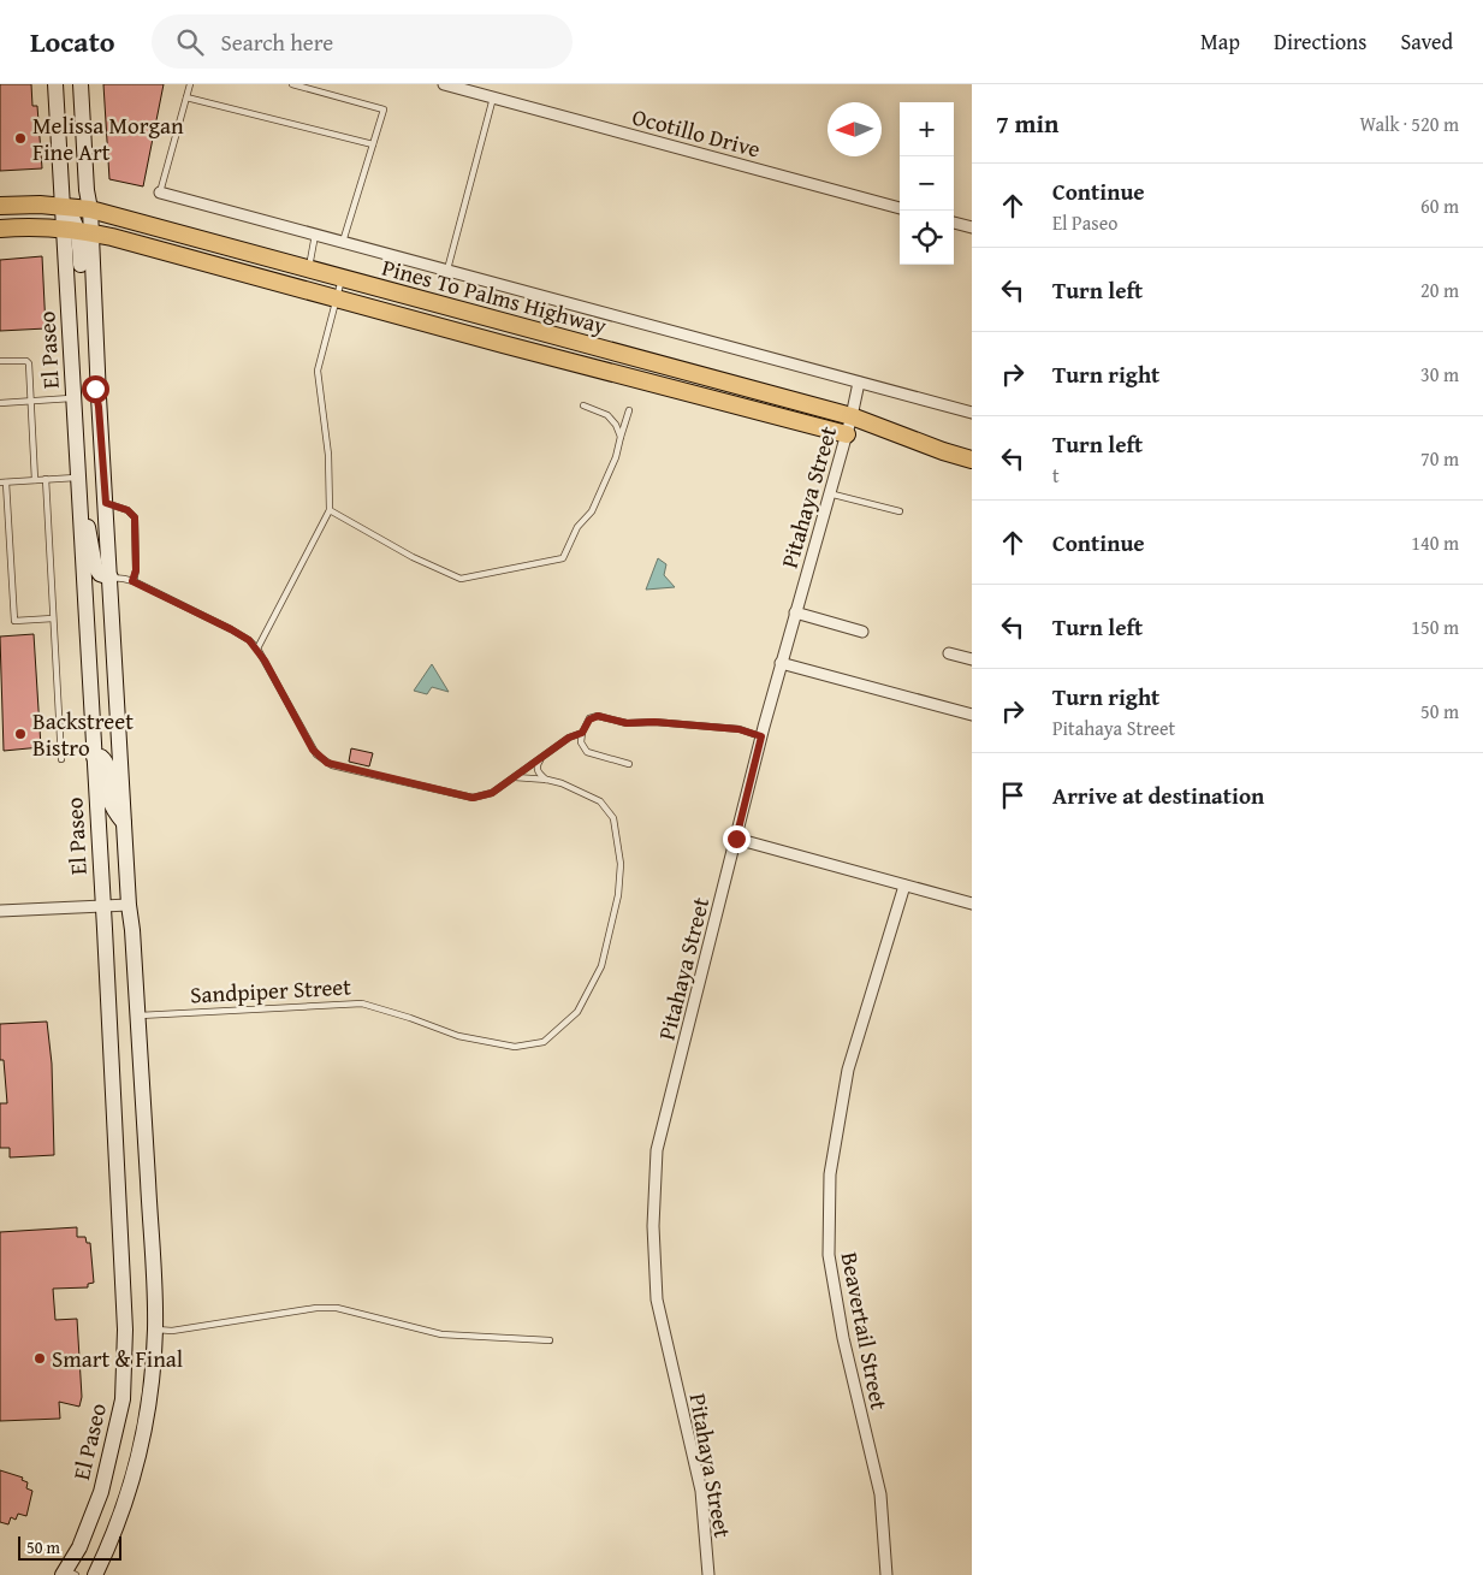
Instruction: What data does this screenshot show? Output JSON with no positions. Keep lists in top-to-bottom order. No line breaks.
{"streets":{"main road":["Pines To Palms Highway"],"street":["Ocotillo Drive","El Paseo","Pitahaya Street","Beavertail Street"],"lane":["Sandpiper Street"]},"crossings":[["Pines To Palms Highway","El Paseo"],["Pines To Palms Highway","Pitahaya Street"]],"places":["Melissa Morgan Fine Art","Backstreet Bistro","Smart & Final"],"scale_bar":"50 m","north":"left","page":{"header":"Locato","search":"Search here","nav":["Map","Directions","Saved"],"heading":["7 min","Walk · 520 m"],"map_buttons":["+","−"],"list":[["Continue","El Paseo","60 m"],["Turn left","20 m"],["Turn right","30 m"],["Turn left","t","70 m"],["Continue","140 m"],["Turn left","150 m"],["Turn right","Pitahaya Street","50 m"],"Arrive at destination"],"scale":"50 m"}}
